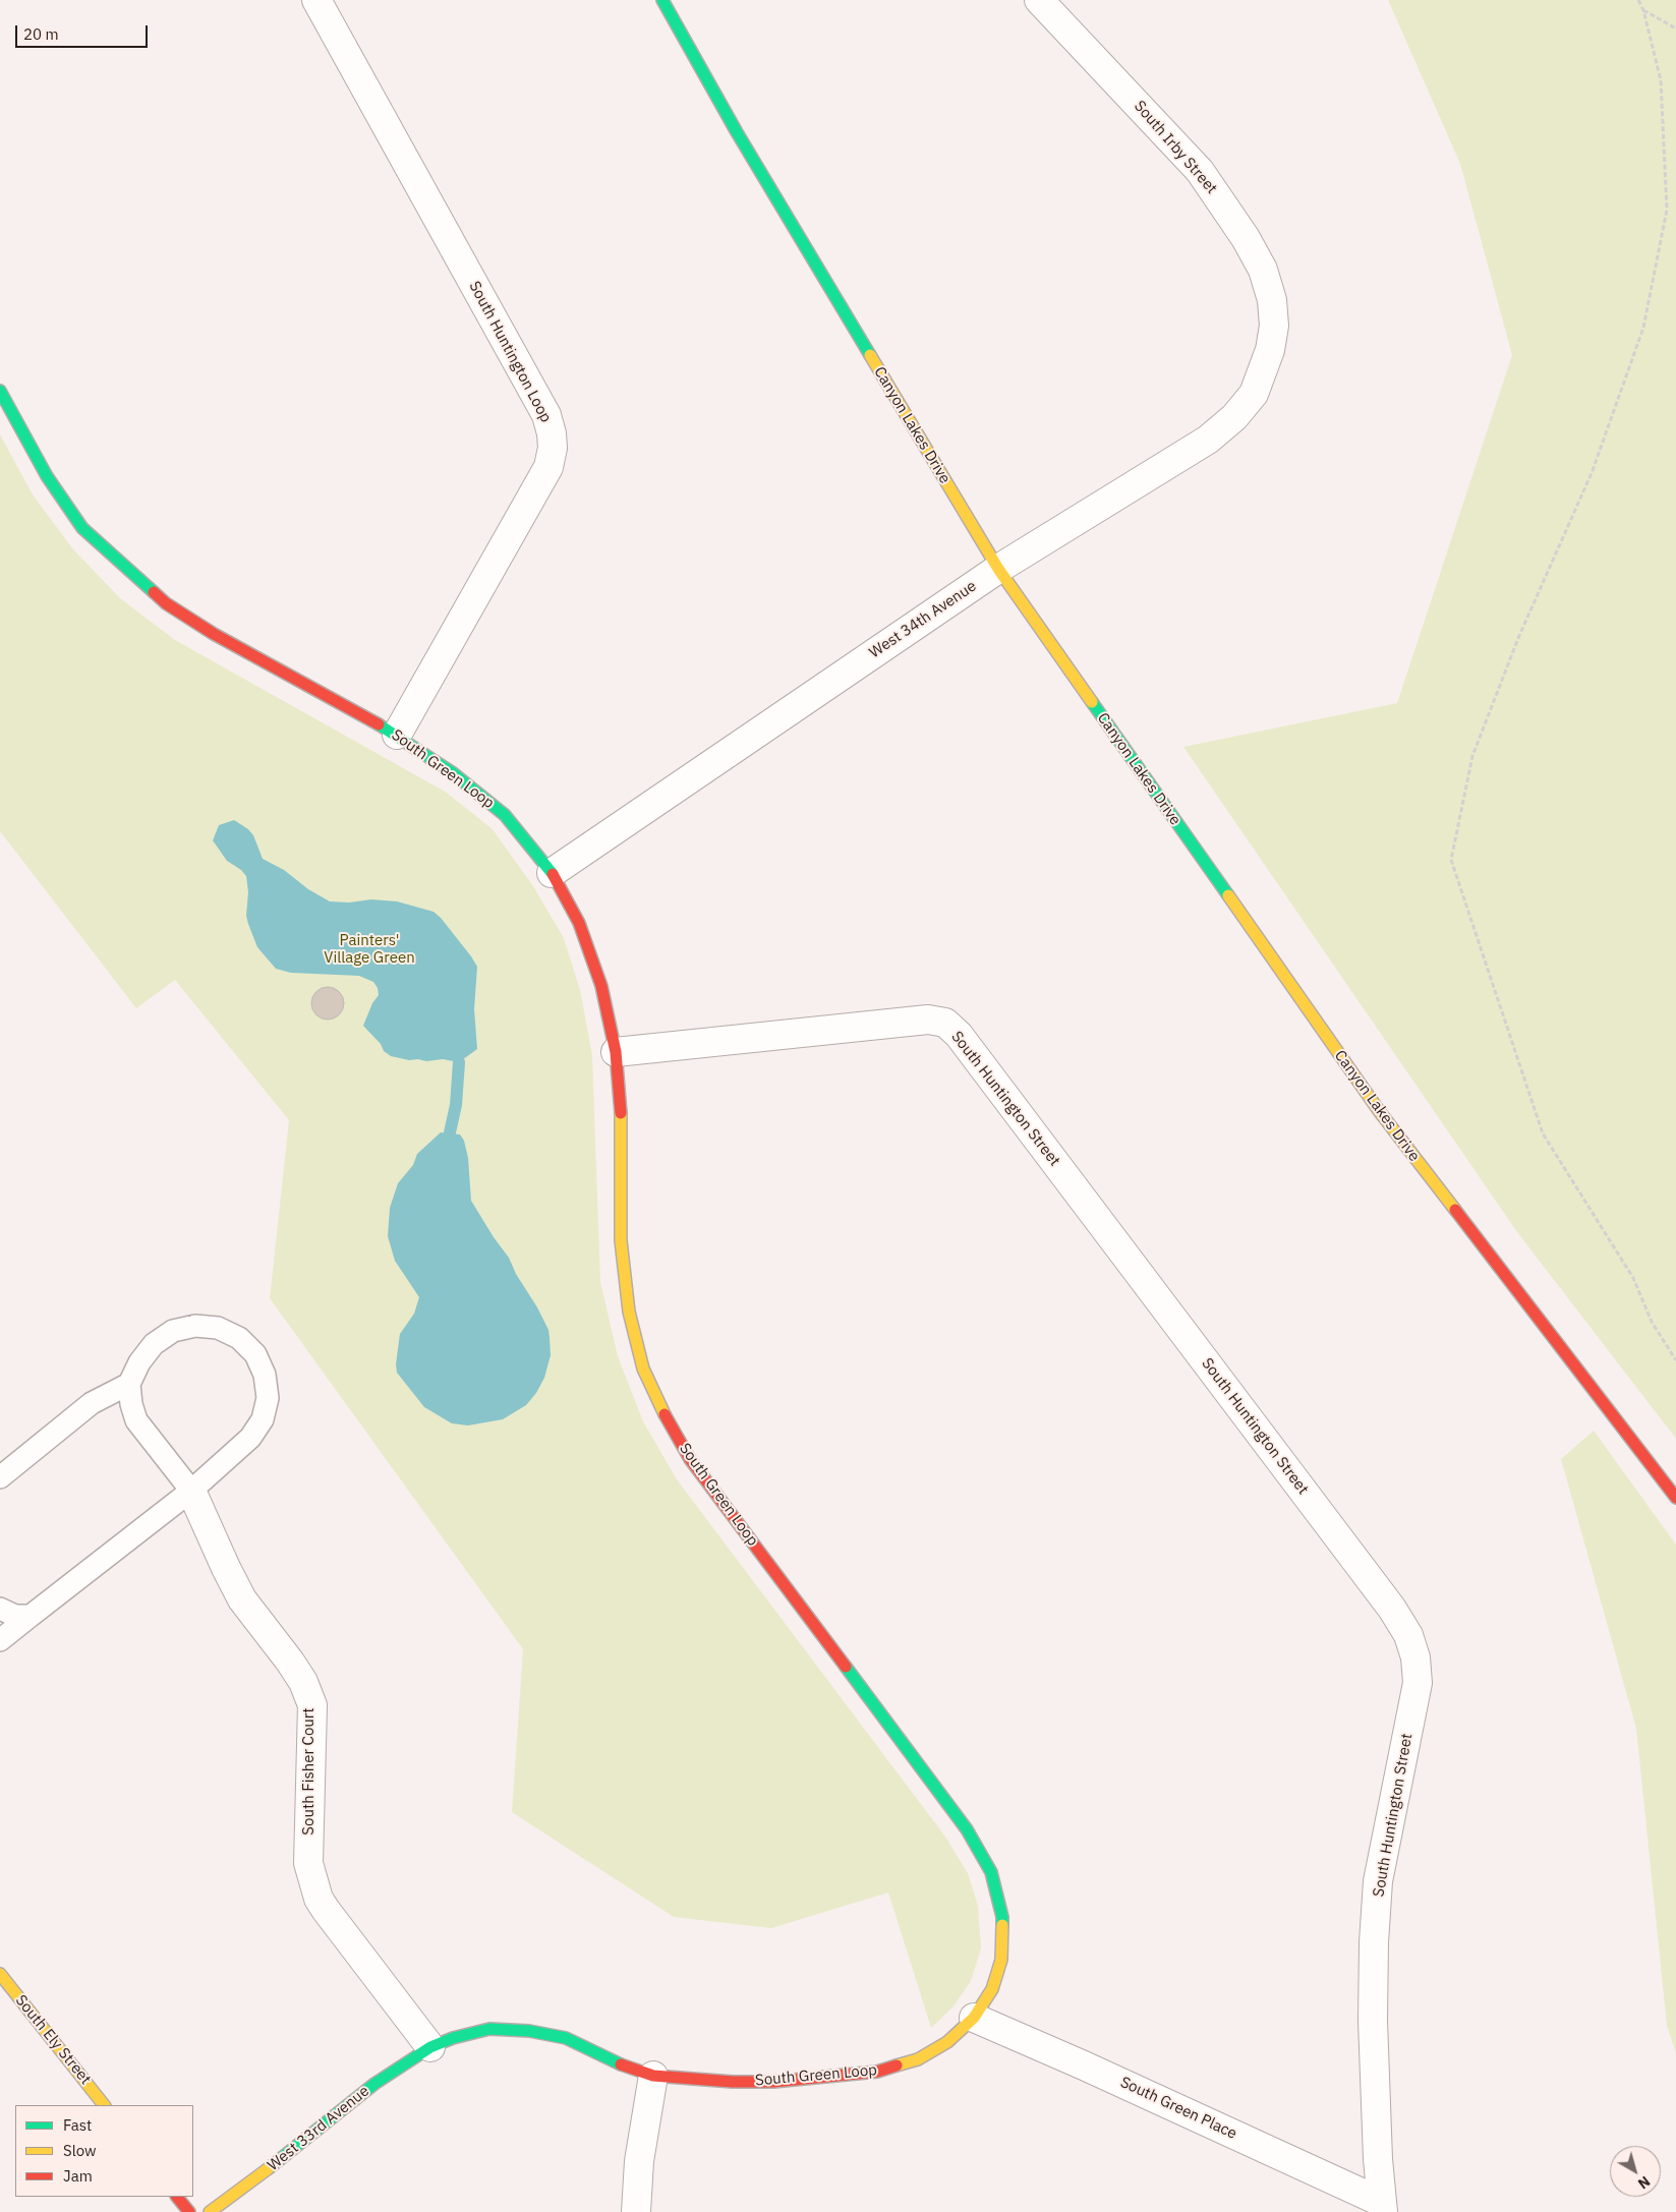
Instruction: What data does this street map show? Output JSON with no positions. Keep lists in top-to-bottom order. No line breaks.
{"streets":{"street":["South Irby Street","South Huntington Loop","Canyon Lakes Drive","West 34th Avenue","South Green Loop","South Huntington Street","South Fisher Court","South Ely Street","South Green Place","West 33rd Avenue"]},"crossings":[["South Irby Street","West 34th Avenue"],["South Huntington Loop","South Green Loop"],["Canyon Lakes Drive","West 34th Avenue"],["West 34th Avenue","South Green Loop"],["South Green Loop","South Huntington Street"],["South Green Loop","South Fisher Court"],["South Green Loop","South Green Place"],["South Green Loop","West 33rd Avenue"],["South Huntington Street","South Green Place"],["South Fisher Court","West 33rd Avenue"]],"parks":["Painters' Village Green"],"legend":["Fast","Slow","Jam"],"scale_bar":"20 m","north":"bottom right"}
